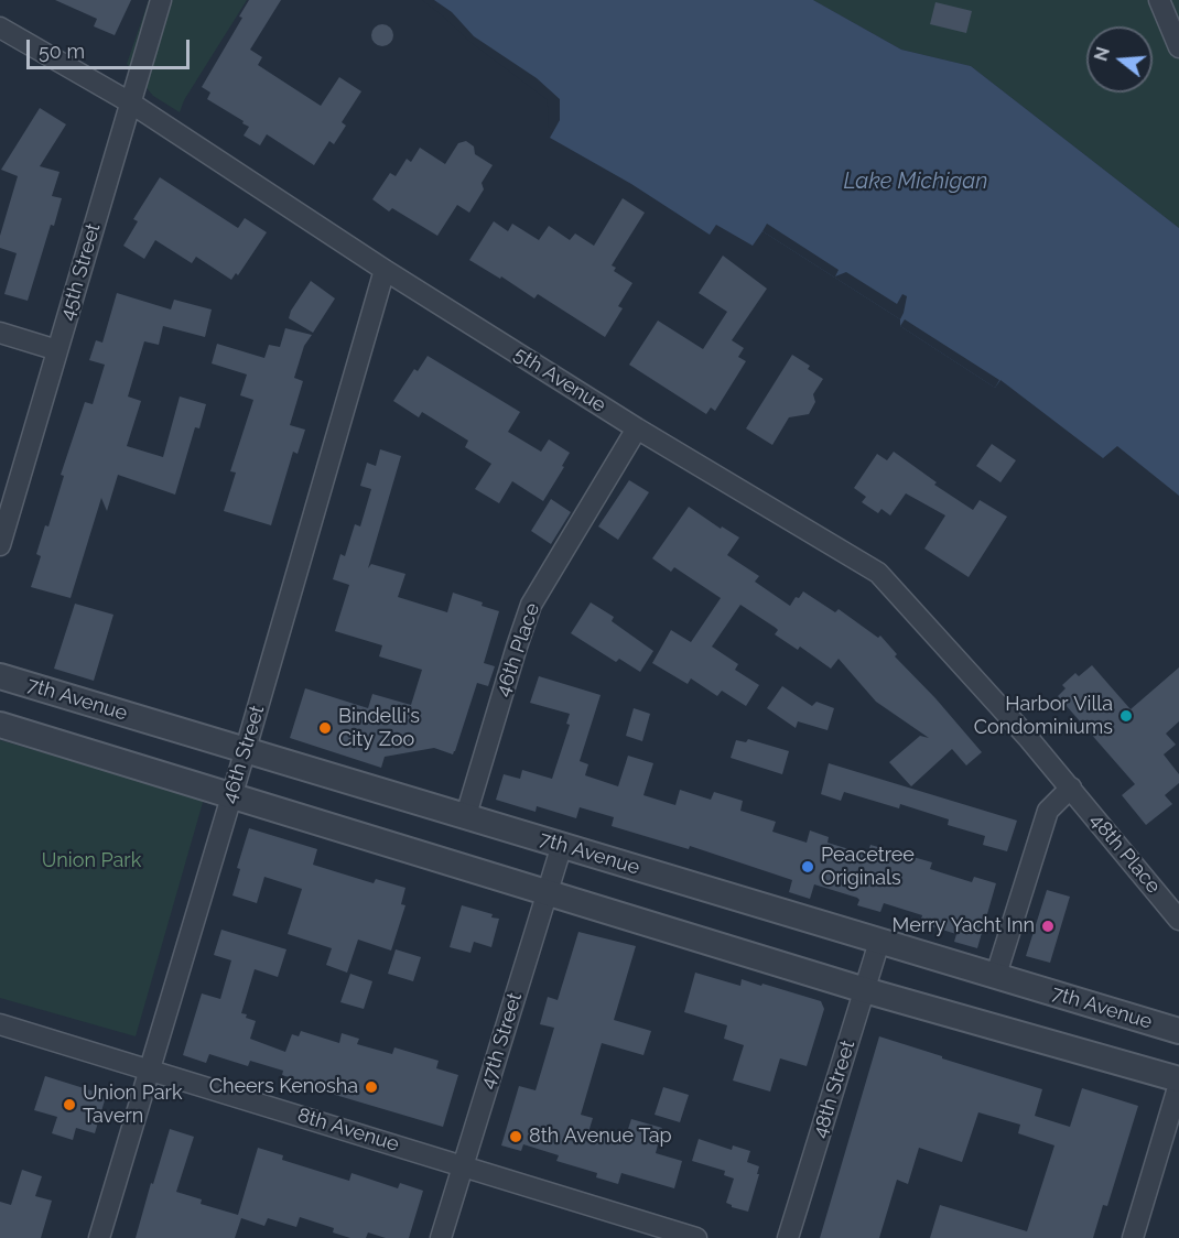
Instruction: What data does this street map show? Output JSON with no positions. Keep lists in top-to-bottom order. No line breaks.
{"streets":{"street":["45th Street","5th Avenue","46th Place","7th Avenue","46th Street","48th Place","47th Street","48th Street","8th Avenue"]},"crossings":[["45th Street","5th Avenue"],["5th Avenue","46th Place"],["5th Avenue","46th Street"],["5th Avenue","48th Place"],["46th Place","7th Avenue"],["7th Avenue","46th Street"],["7th Avenue","47th Street"],["7th Avenue","48th Street"],["46th Street","8th Avenue"],["47th Street","8th Avenue"]],"water":["Lake Michigan"],"parks":["Union Park"],"places":["Harbor Villa Condominiums","Bindelli's City Zoo","Peacetree Originals","Merry Yacht Inn","Cheers Kenosha","Union Park Tavern","8th Avenue Tap"],"scale_bar":"50 m","north":"left"}
